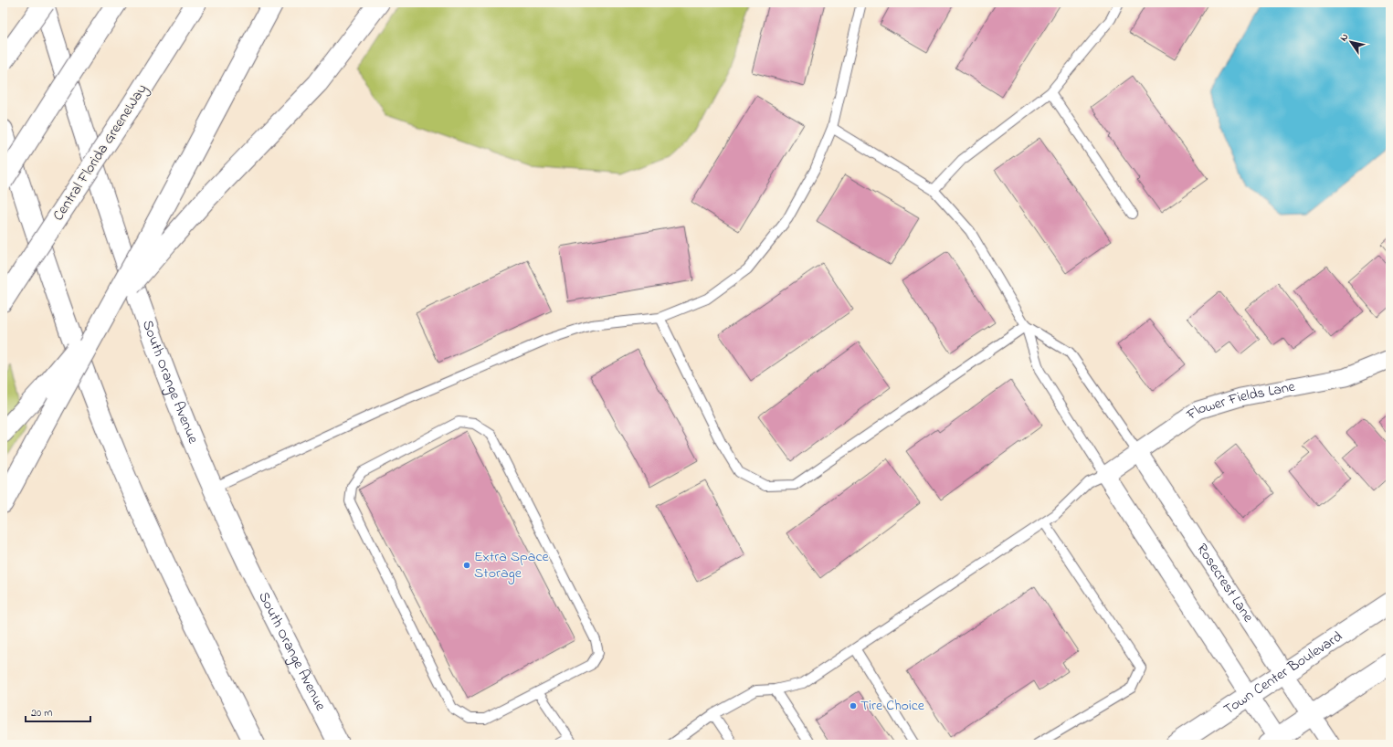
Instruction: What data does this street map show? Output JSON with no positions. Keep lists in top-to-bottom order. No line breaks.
{"streets":{"main road":["Central Florida GreeneWay","South Orange Avenue","Town Center Boulevard"],"street":["Flower Fields Lane","Rosecrest Lane"]},"crossings":[["Flower Fields Lane","Rosecrest Lane"],["Rosecrest Lane","Town Center Boulevard"]],"places":["Extra Space Storage","Tire Choice"],"scale_bar":"20 m","north":"top left"}
